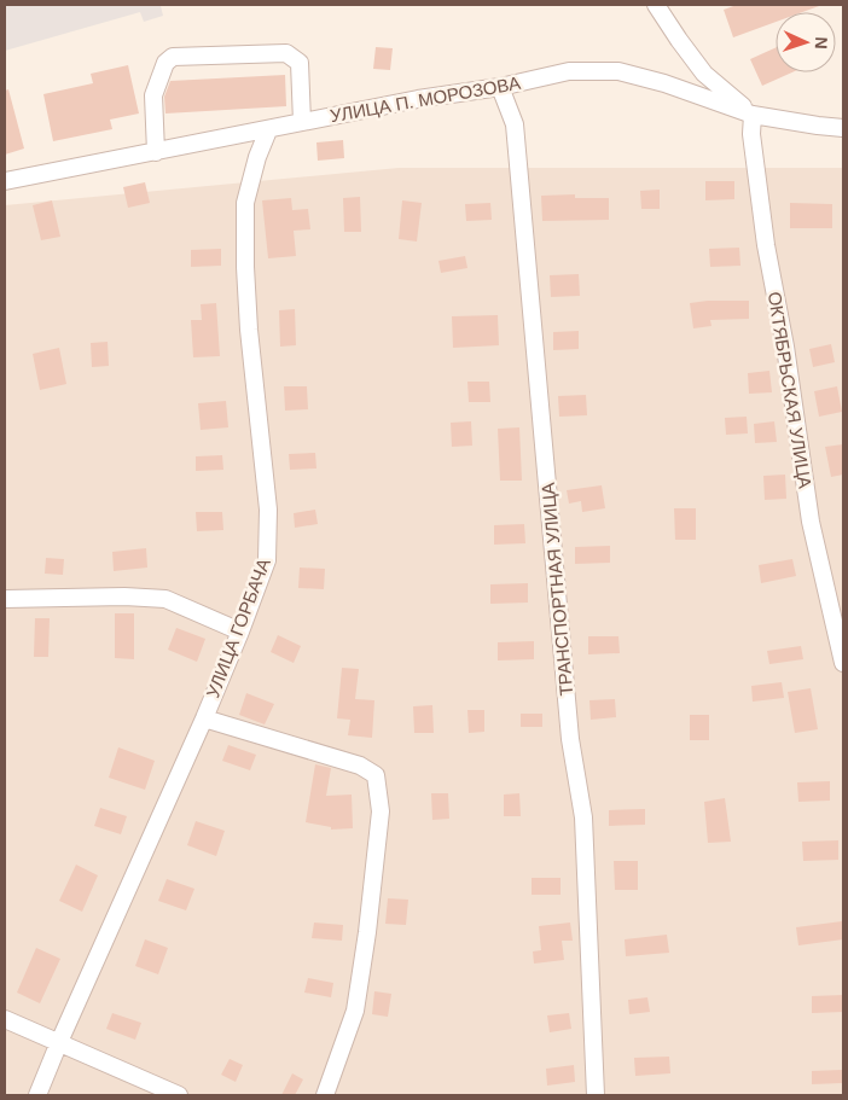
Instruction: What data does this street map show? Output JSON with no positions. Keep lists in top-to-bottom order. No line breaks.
{"streets":{"street":["УЛИЦА П. МОРОЗОВА","ОКТЯБРЬСКАЯ УЛИЦА","ТРАНСПОРТНАЯ УЛИЦА","УЛИЦА ГОРБАЧА"]},"crossings":[["УЛИЦА П. МОРОЗОВА","ОКТЯБРЬСКАЯ УЛИЦА"],["УЛИЦА П. МОРОЗОВА","ТРАНСПОРТНАЯ УЛИЦА"],["УЛИЦА П. МОРОЗОВА","УЛИЦА ГОРБАЧА"]],"north":"right"}
